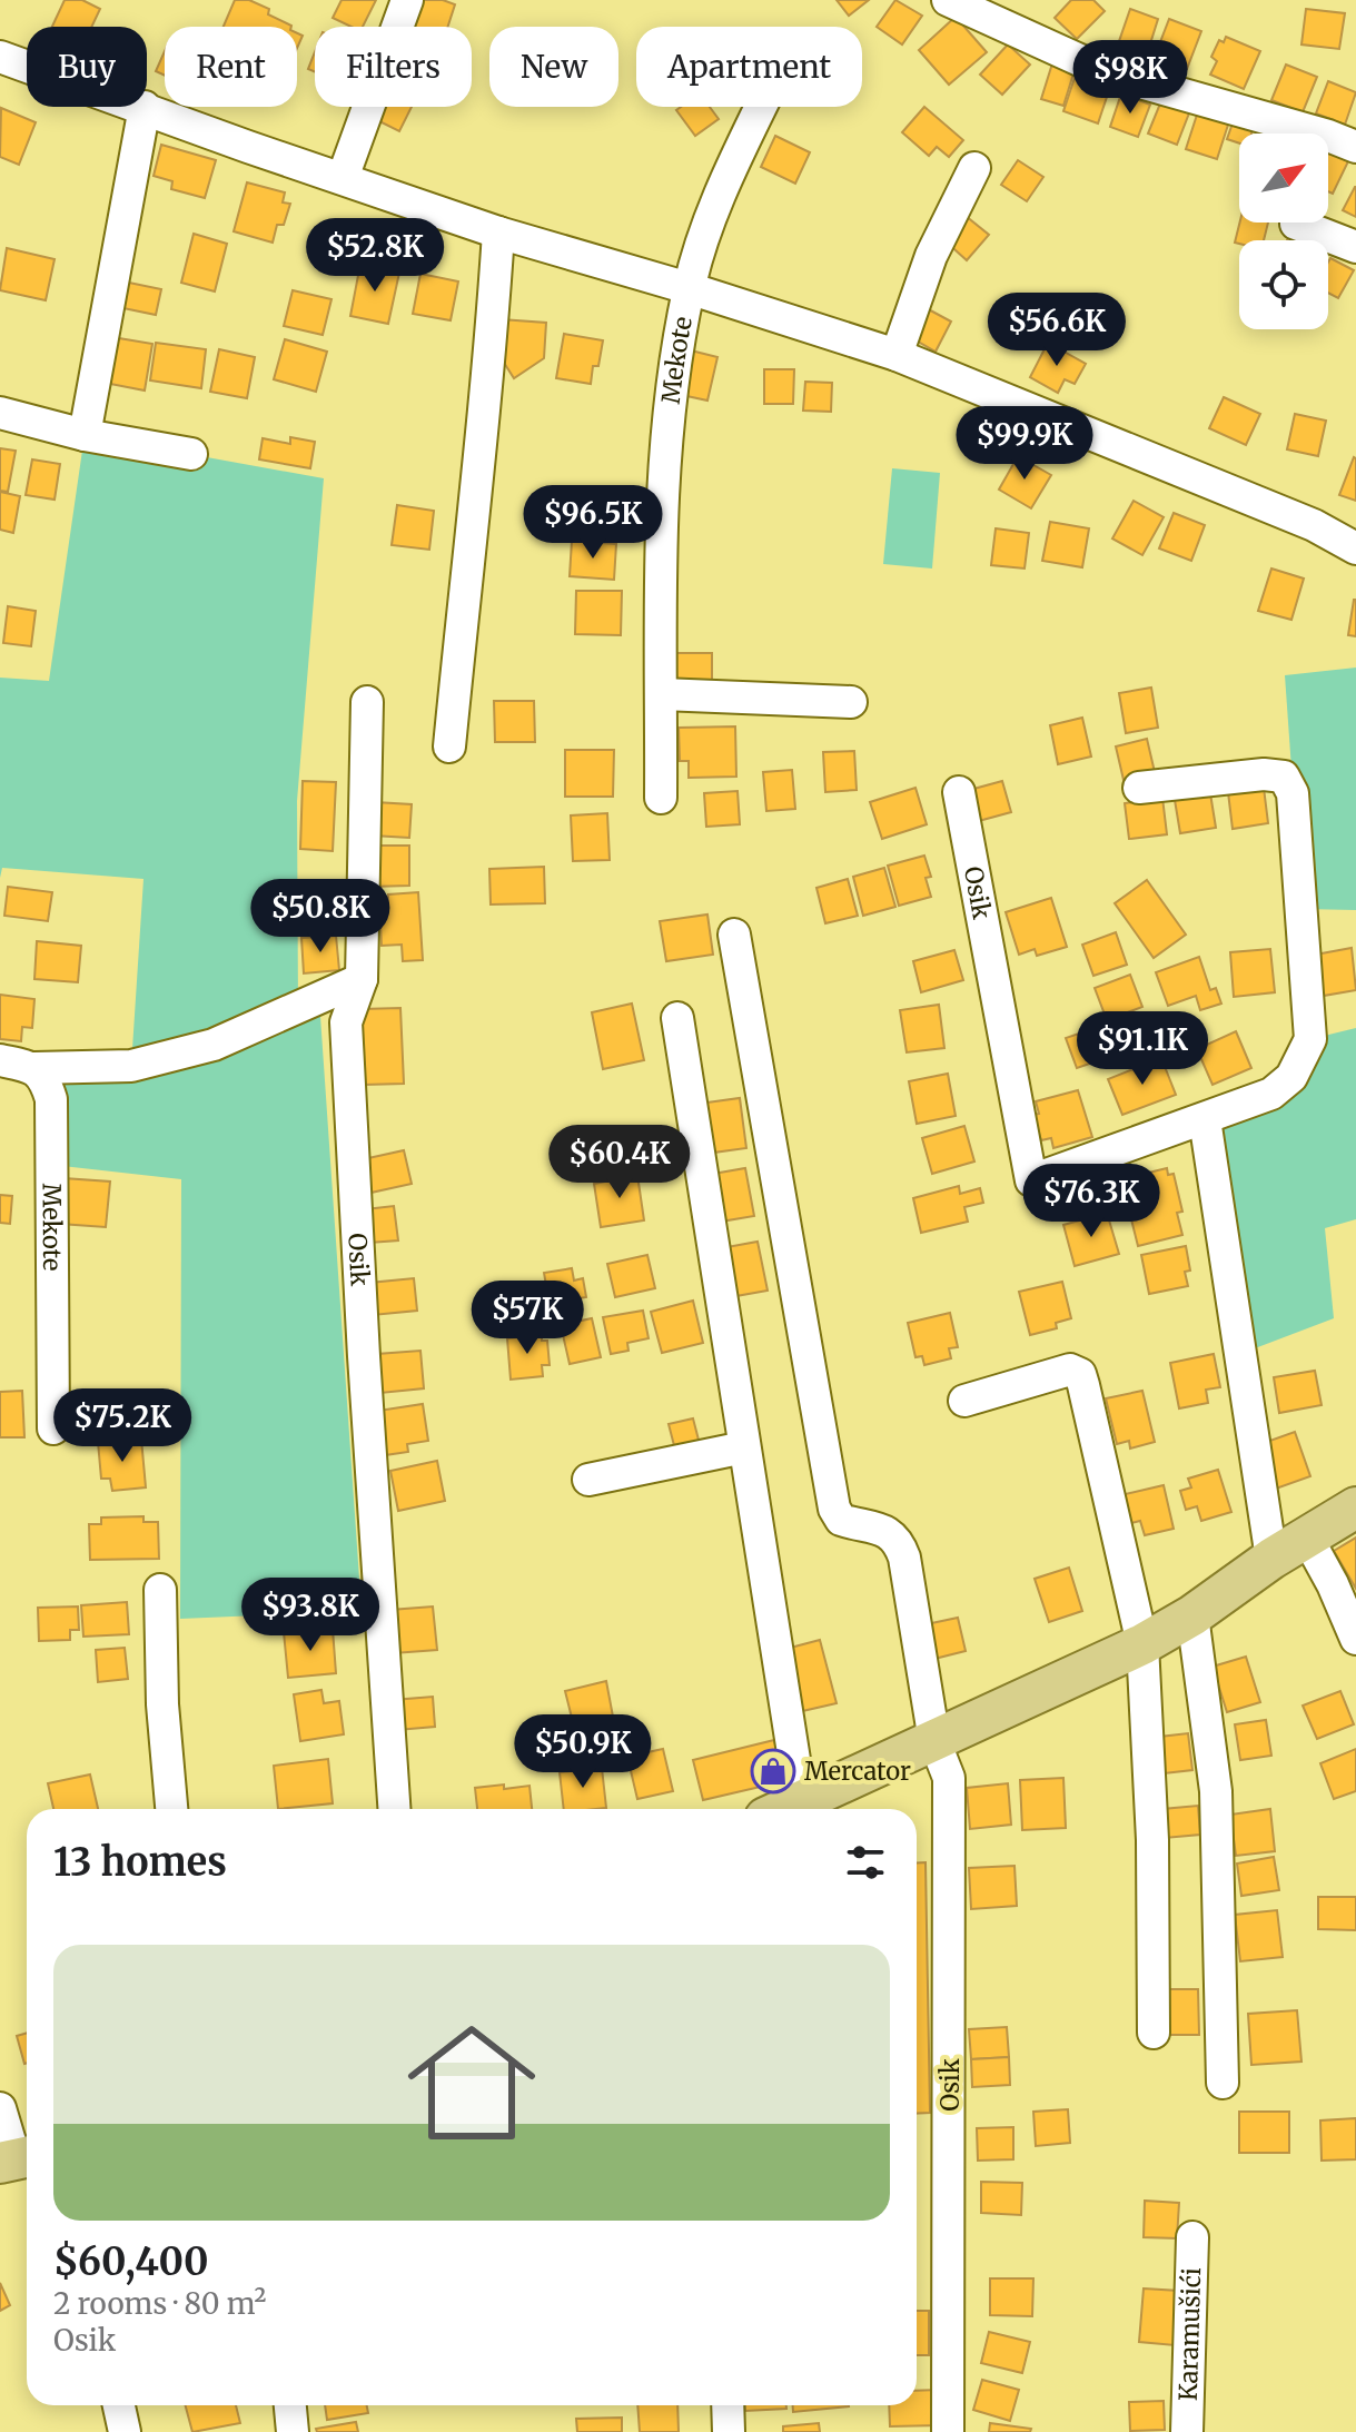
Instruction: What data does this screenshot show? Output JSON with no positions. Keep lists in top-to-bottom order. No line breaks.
{"streets":{"street":["Mekote","Osik","Karamušići"]},"places":{"shop":["Mercator"]},"north":"top right","page":{"chip":["Buy","Rent","Filters","New","Apartment"],"price":["$98K","$52.8K","$56.6K","$99.9K","$96.5K","$50.8K","$91.1K","$60.4K","$76.3K","$57K","$75.2K","$93.8K","$50.9K"],"heading":"13 homes","list":[{"name":"$60,400","note":"2 rooms · 80 m² · Osik"}]}}
